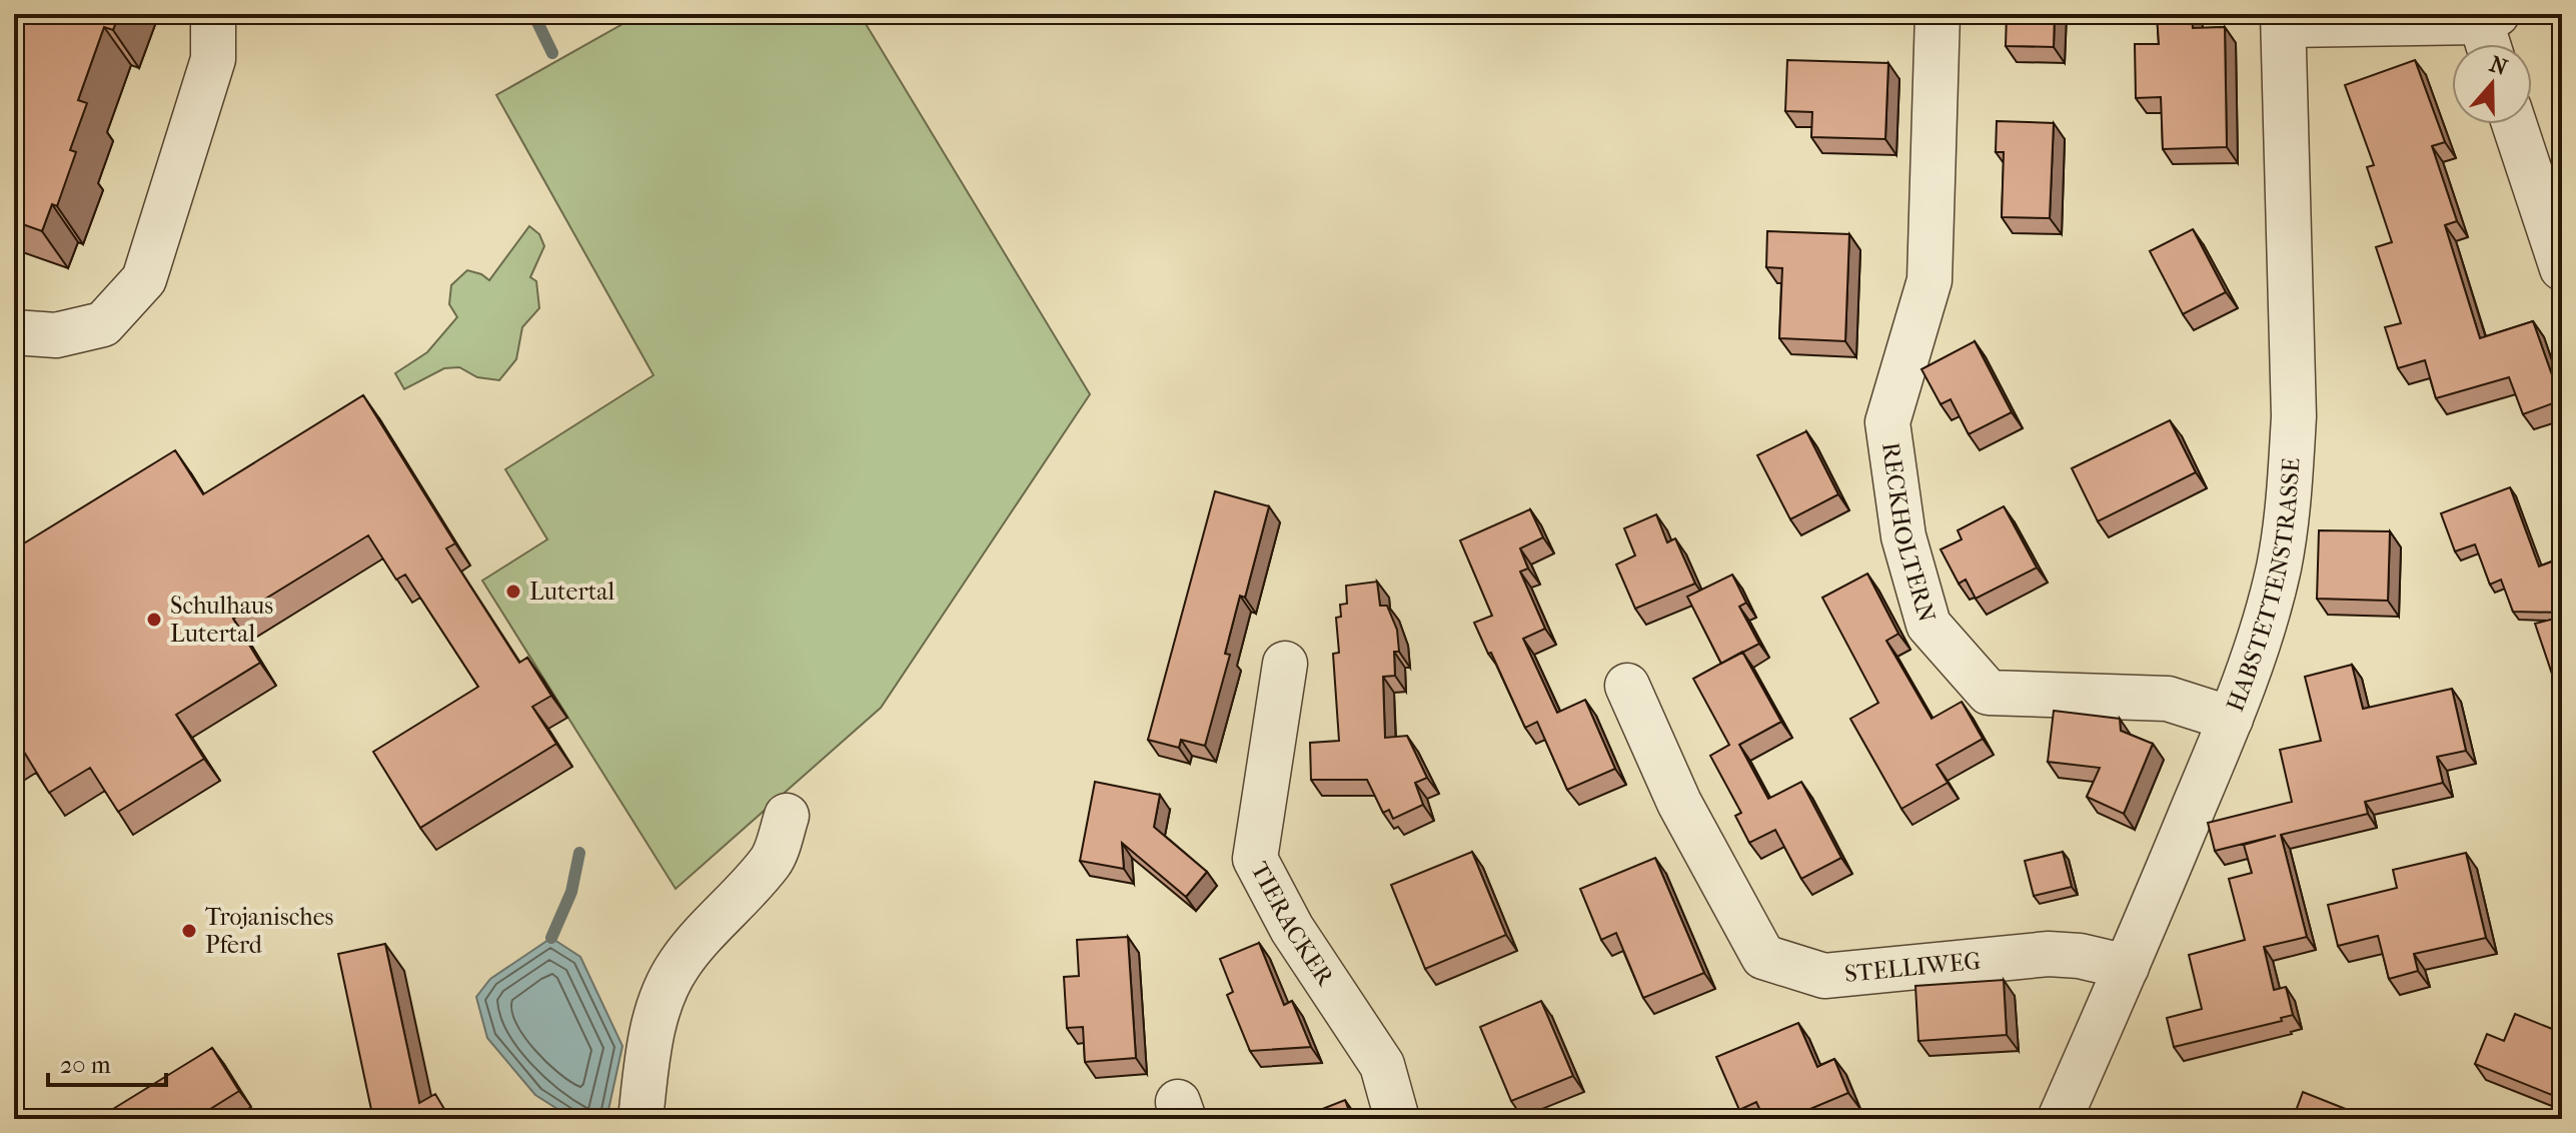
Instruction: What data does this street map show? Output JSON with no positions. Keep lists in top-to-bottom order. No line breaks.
{"streets":{"street":["RECKHOLTERN","HABSTETTENSTRASSE","TIERACKER","STELLIWEG"]},"crossings":[["RECKHOLTERN","HABSTETTENSTRASSE"],["HABSTETTENSTRASSE","STELLIWEG"]],"places":["Lutertal","Schulhaus Lutertal","Trojanisches Pferd"],"scale_bar":"20 m","north":"top"}
